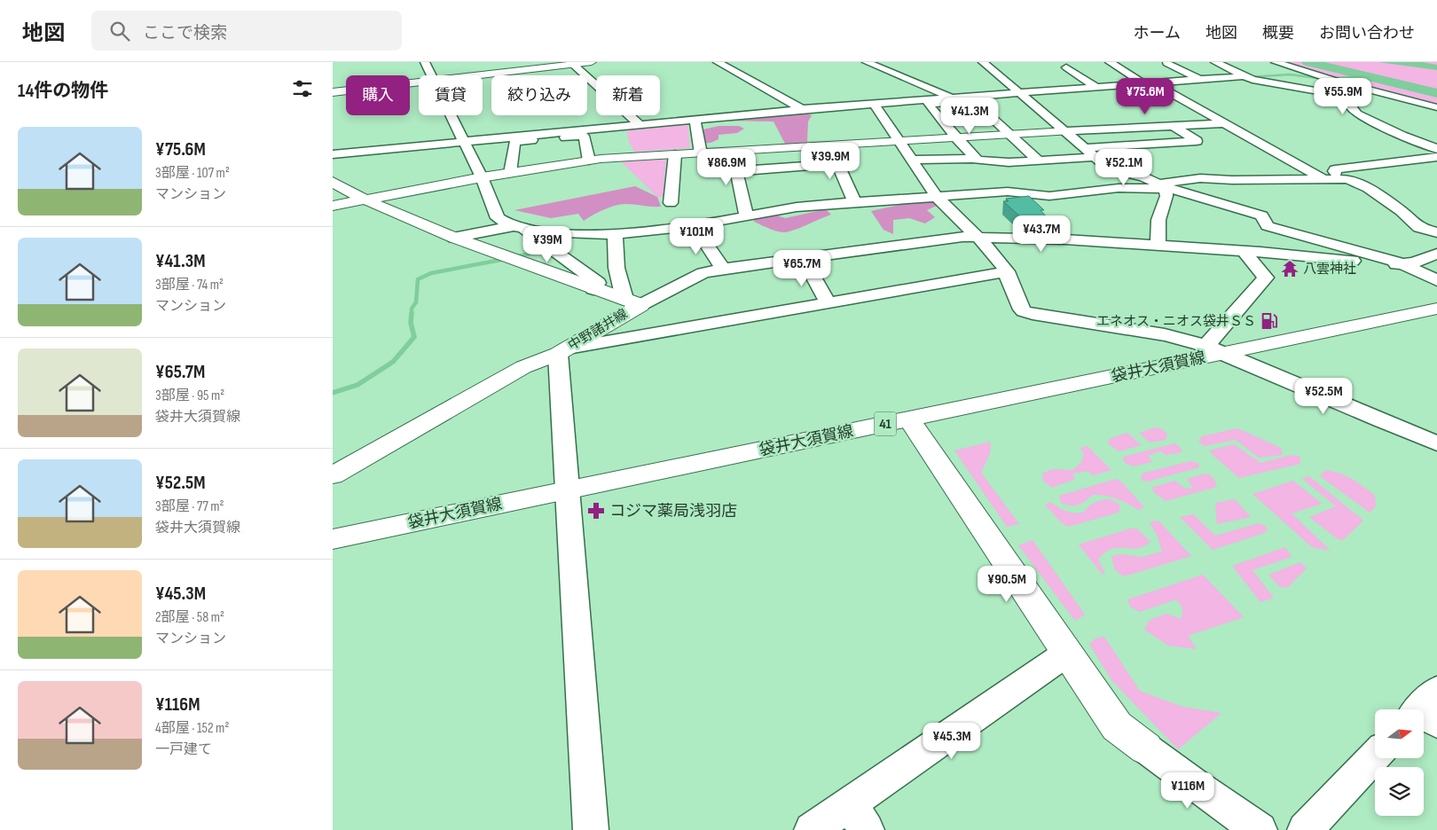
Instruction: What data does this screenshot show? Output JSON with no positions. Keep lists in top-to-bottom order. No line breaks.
{"streets":{"main road":["中野諸井線","袋井大須賀線","41"]},"places":{"temple":["八雲神社"],"fuel station":["エネオス・ニオス袋井ＳＳ"],"pharmacy":["コジマ薬局浅羽店"]},"north":"right","page":{"header":"地図","search":"ここで検索","nav":["ホーム","地図","概要","お問い合わせ"],"heading":"14件の物件","chip":["購入","賃貸","絞り込み","新着"],"price":["¥75.6M","¥55.9M","¥41.3M","¥39.9M","¥86.9M","¥52.1M","¥43.7M","¥101M","¥39M","¥65.7M","¥52.5M","¥90.5M","¥45.3M","¥116M"],"list":[{"name":"¥75.6M","note":"3部屋 · 107 m² · マンション"},{"name":"¥41.3M","note":"3部屋 · 74 m² · マンション"},{"name":"¥65.7M","note":"3部屋 · 95 m² · 袋井大須賀線"},{"name":"¥52.5M","note":"3部屋 · 77 m² · 袋井大須賀線"},{"name":"¥45.3M","note":"2部屋 · 58 m² · マンション"},{"name":"¥116M","note":"4部屋 · 152 m² · 一戸建て"}]}}
